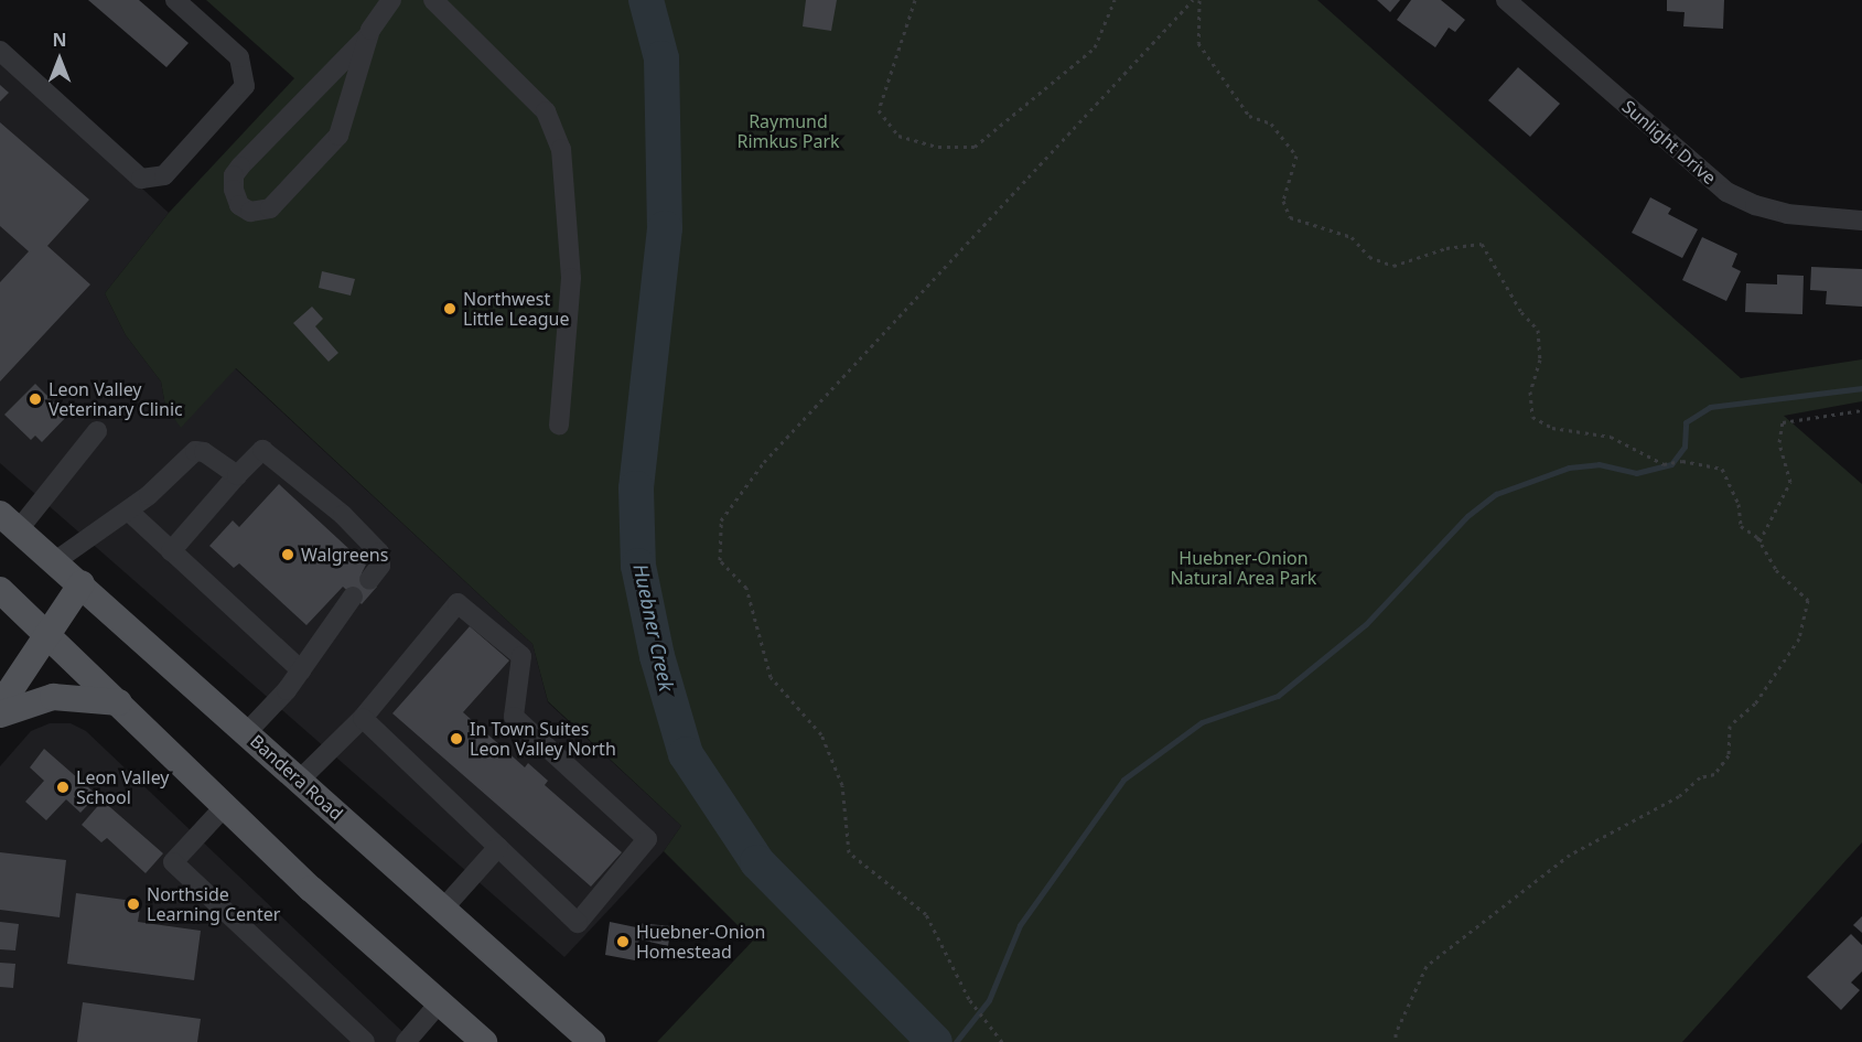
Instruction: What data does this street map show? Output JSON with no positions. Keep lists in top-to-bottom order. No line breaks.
{"streets":{"main road":["Bandera Road"],"street":["Sunlight Drive"]},"water":["Huebner Creek"],"parks":["Raymund Rimkus Park","Huebner-Onion Natural Area Park"],"places":["Northwest Little League","Leon Valley Veterinary Clinic","Walgreens","In Town Suites Leon Valley North","Leon Valley School","Northside Learning Center","Huebner-Onion Homestead"],"north":"top"}
